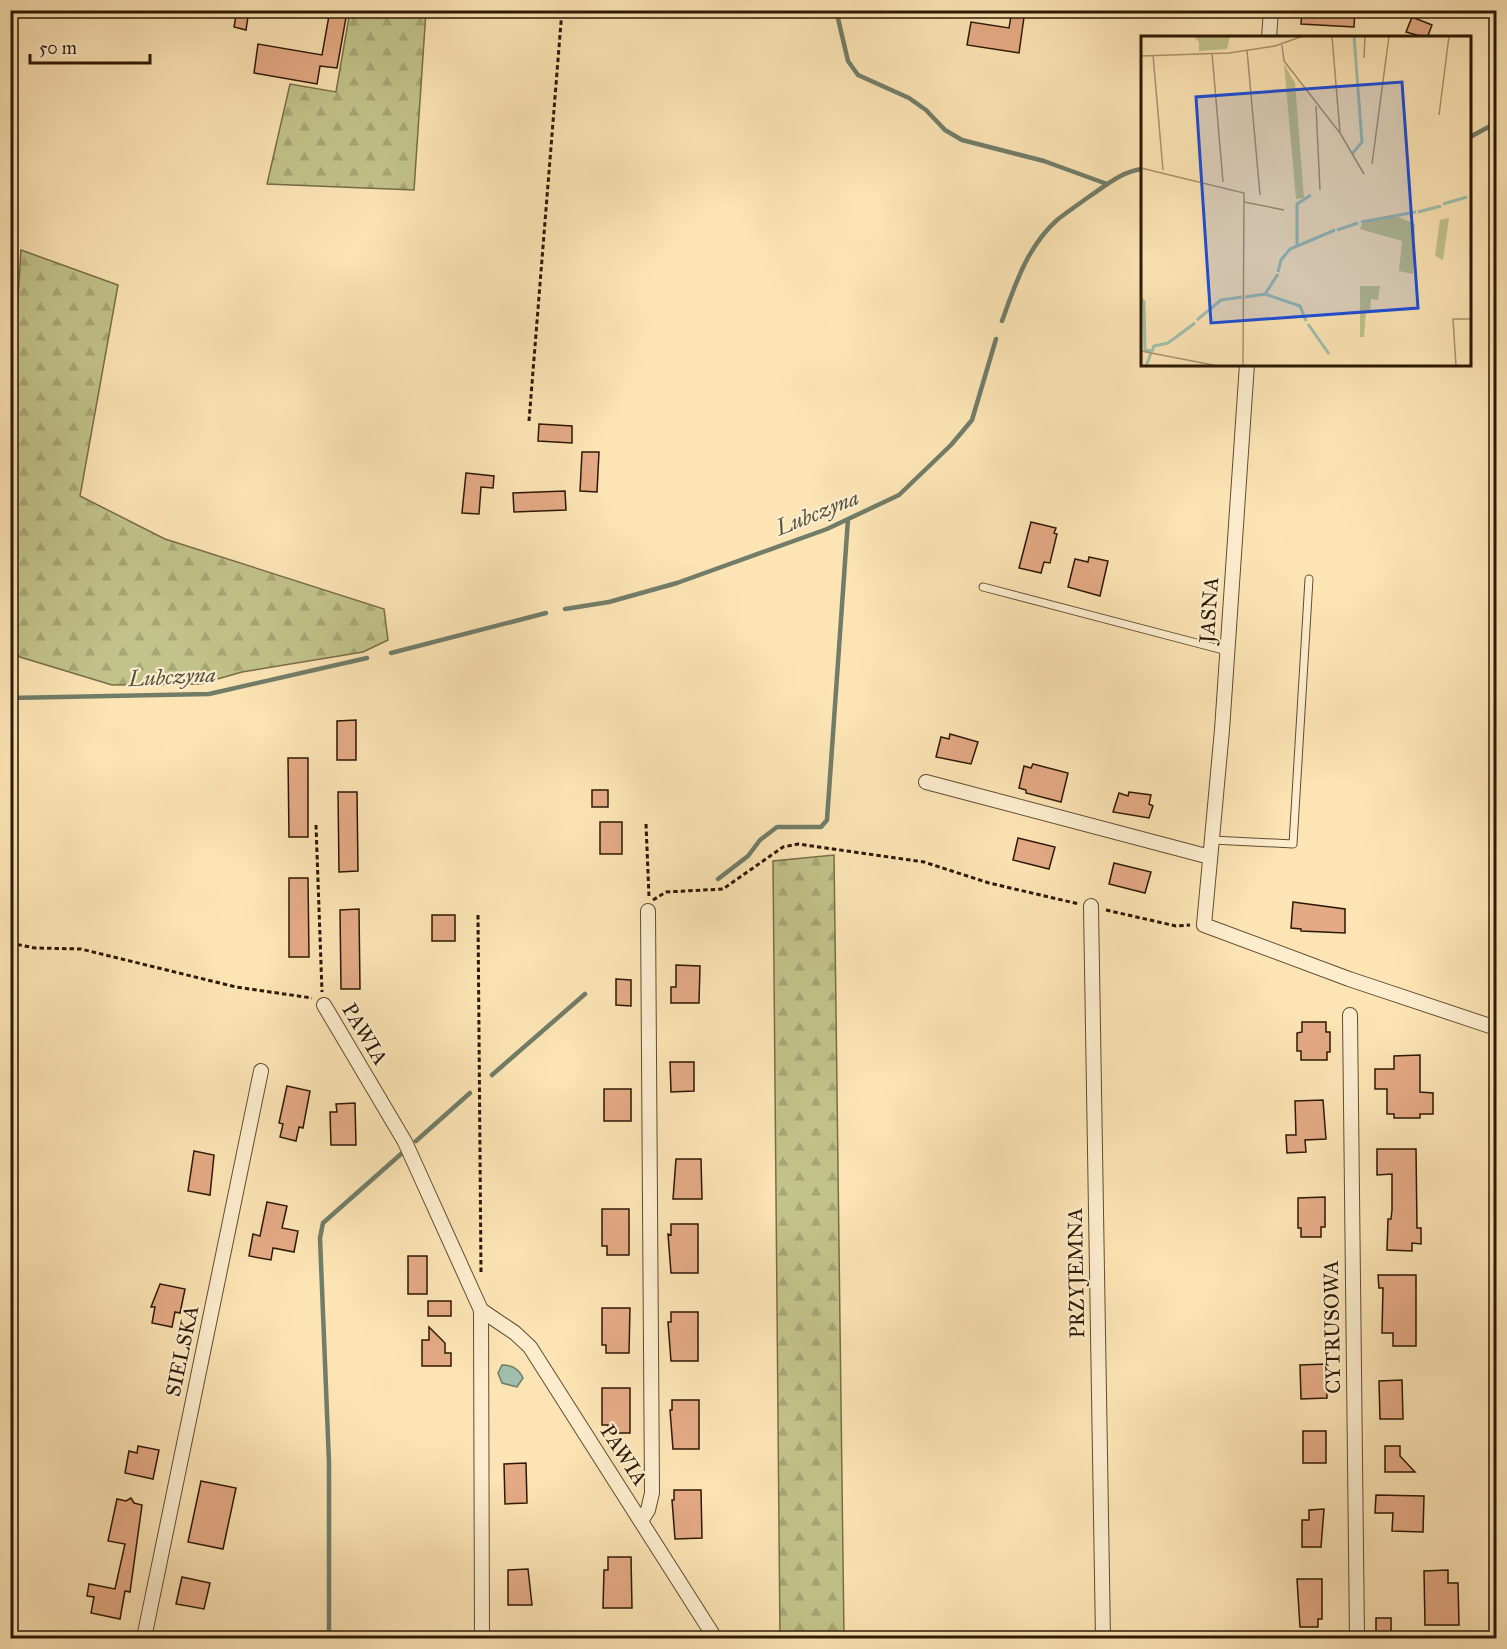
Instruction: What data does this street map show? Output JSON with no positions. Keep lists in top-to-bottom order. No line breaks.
{"streets":{"street":["JASNA","PAWIA","PRZYJEMNA","CYTRUSOWA","SIELSKA"]},"water":["Lubczyna"],"scale_bar":"50 m"}
